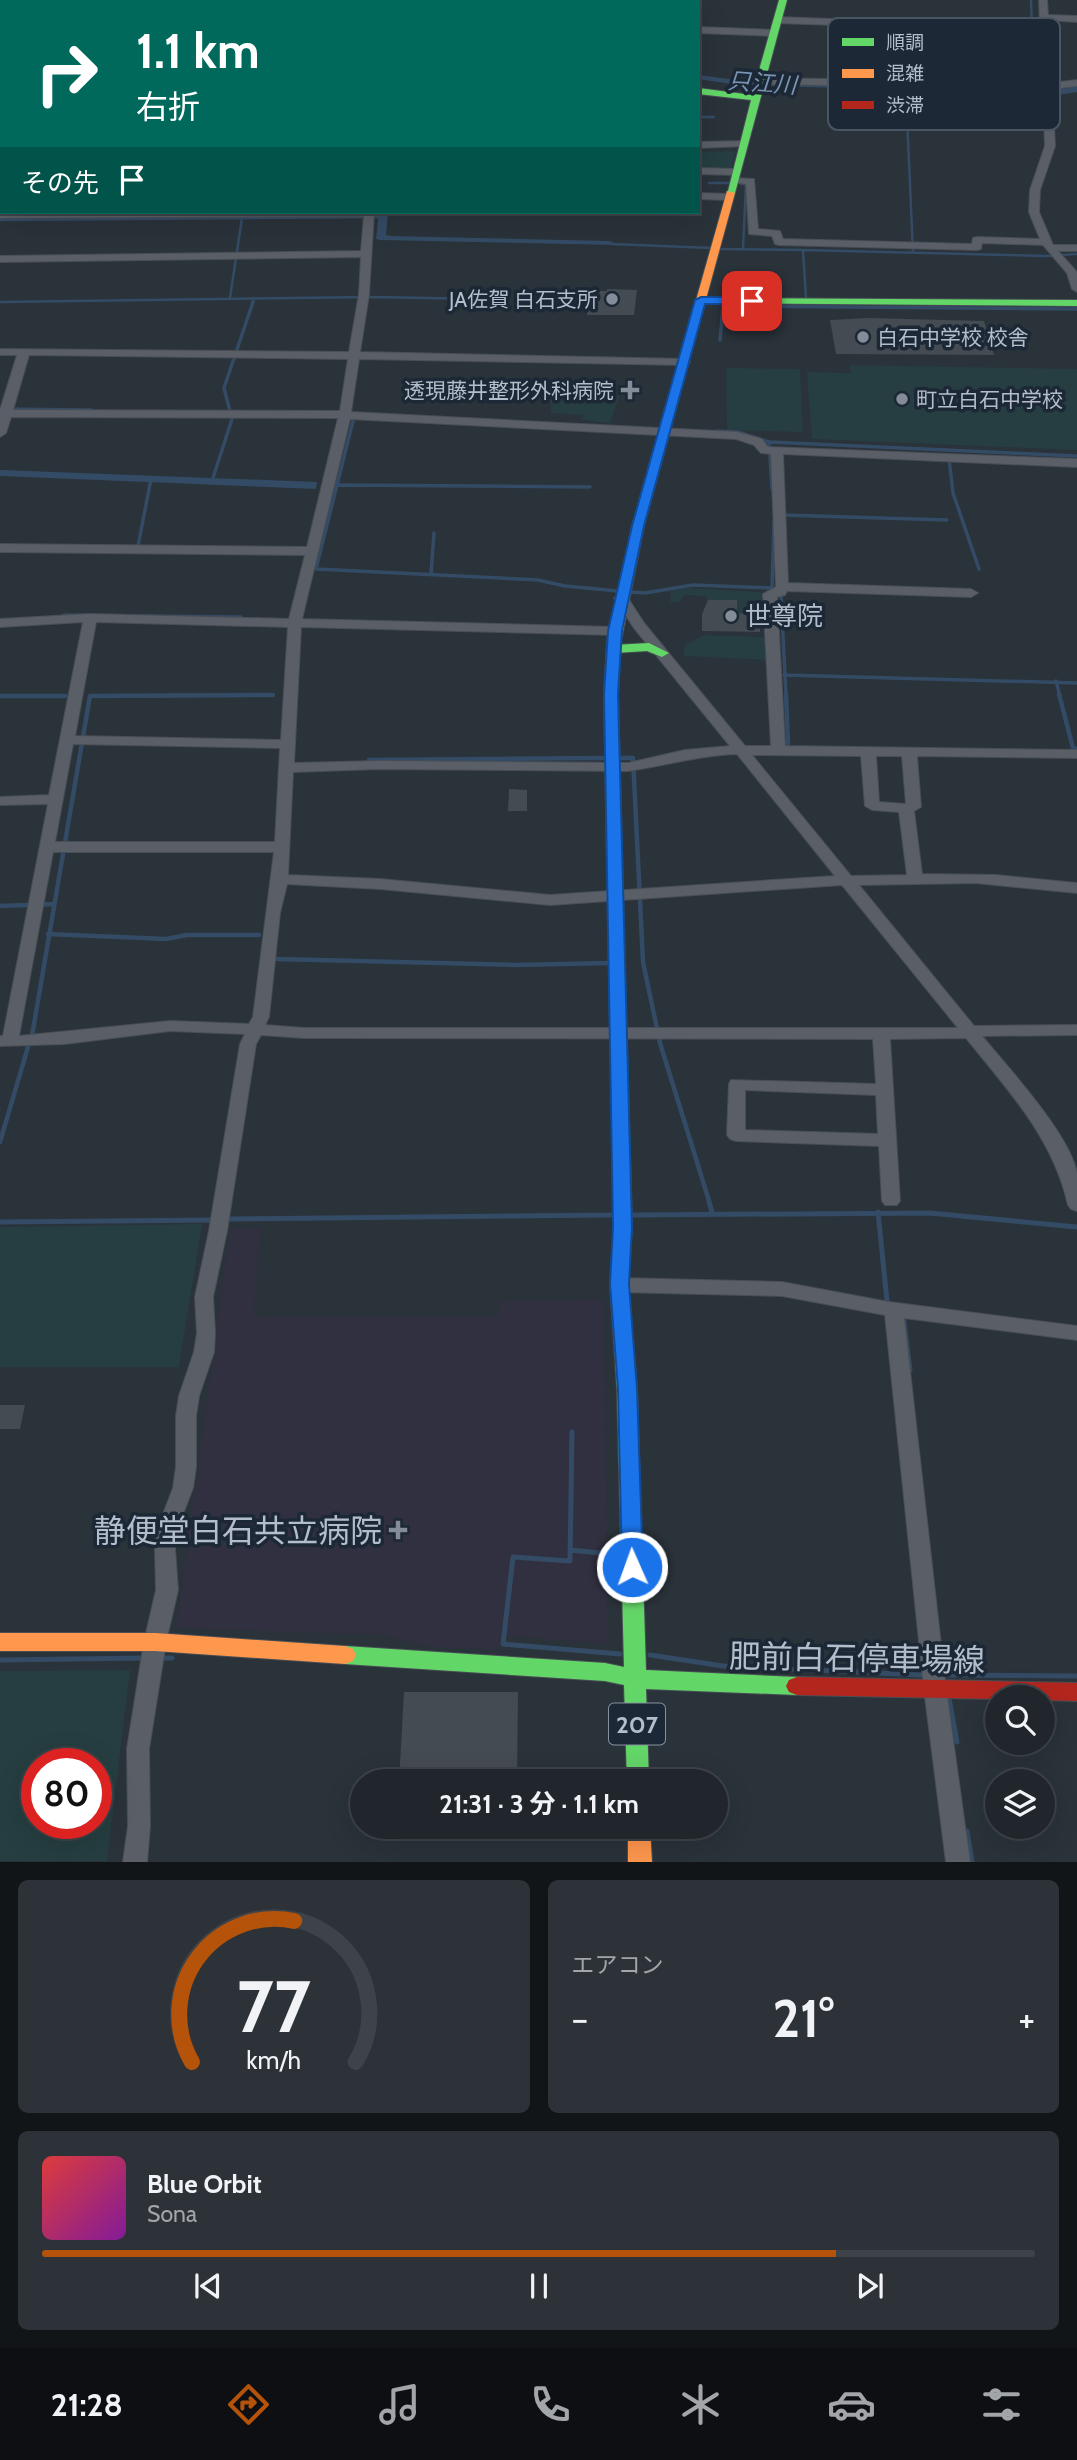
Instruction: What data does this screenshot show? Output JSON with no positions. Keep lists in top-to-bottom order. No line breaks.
{"streets":{"main road":["肥前白石停車場線","207"]},"crossings":[["肥前白石停車場線","207"]],"water":["只江川"],"places":{"other":["JA佐賀 白石支所","白石中学校 校舎","町立白石中学校","世尊院"],"health":["透現藤井整形外科病院","静便堂白石共立病院"]},"legend":["順調","混雑","渋滞"],"page":{"turn":["1.1 km","右折"],"then":"その先","limit":"80","trip":"21:31 · 3 分 · 1.1 km","tile":"エアコン","heat":["−","21°","+"],"song":["Blue Orbit","Sona"],"tabs":"21:28","gauge":["77","km/h"]}}
